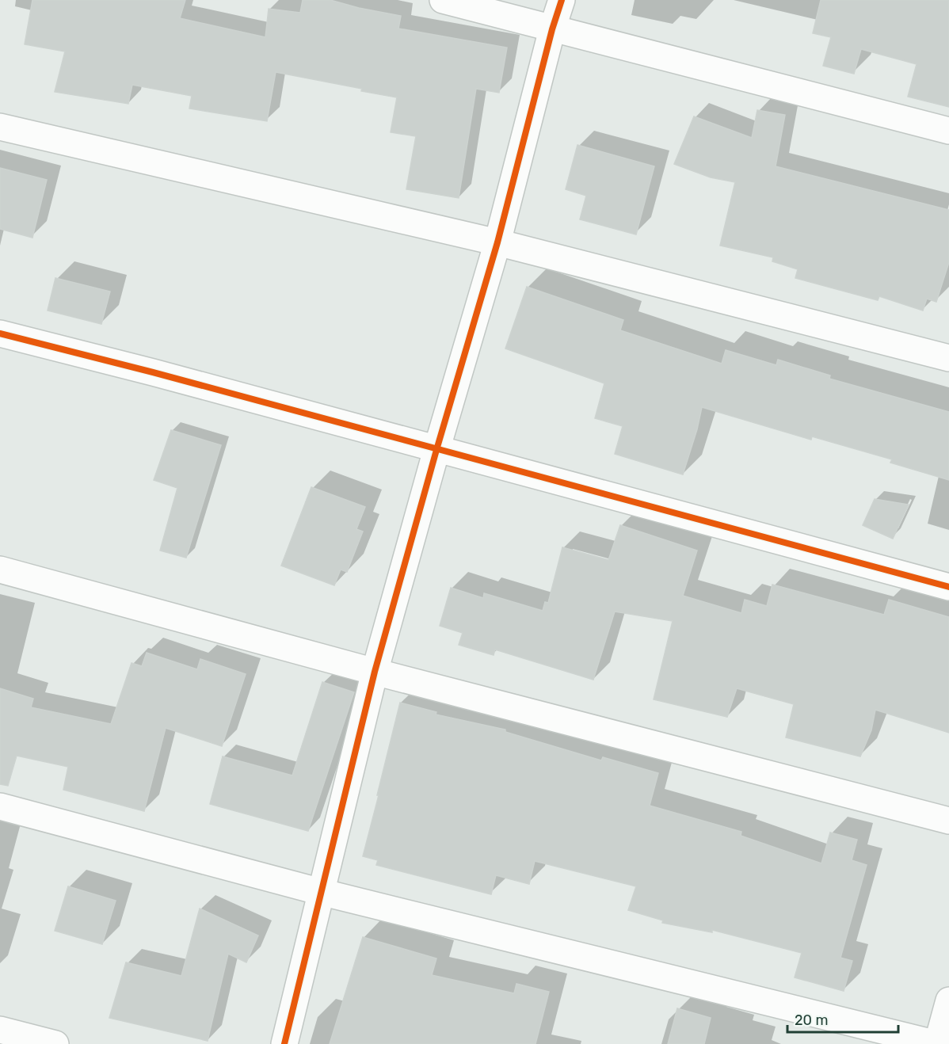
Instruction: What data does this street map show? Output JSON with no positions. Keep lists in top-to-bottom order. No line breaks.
{"scale_bar":"20 m"}
